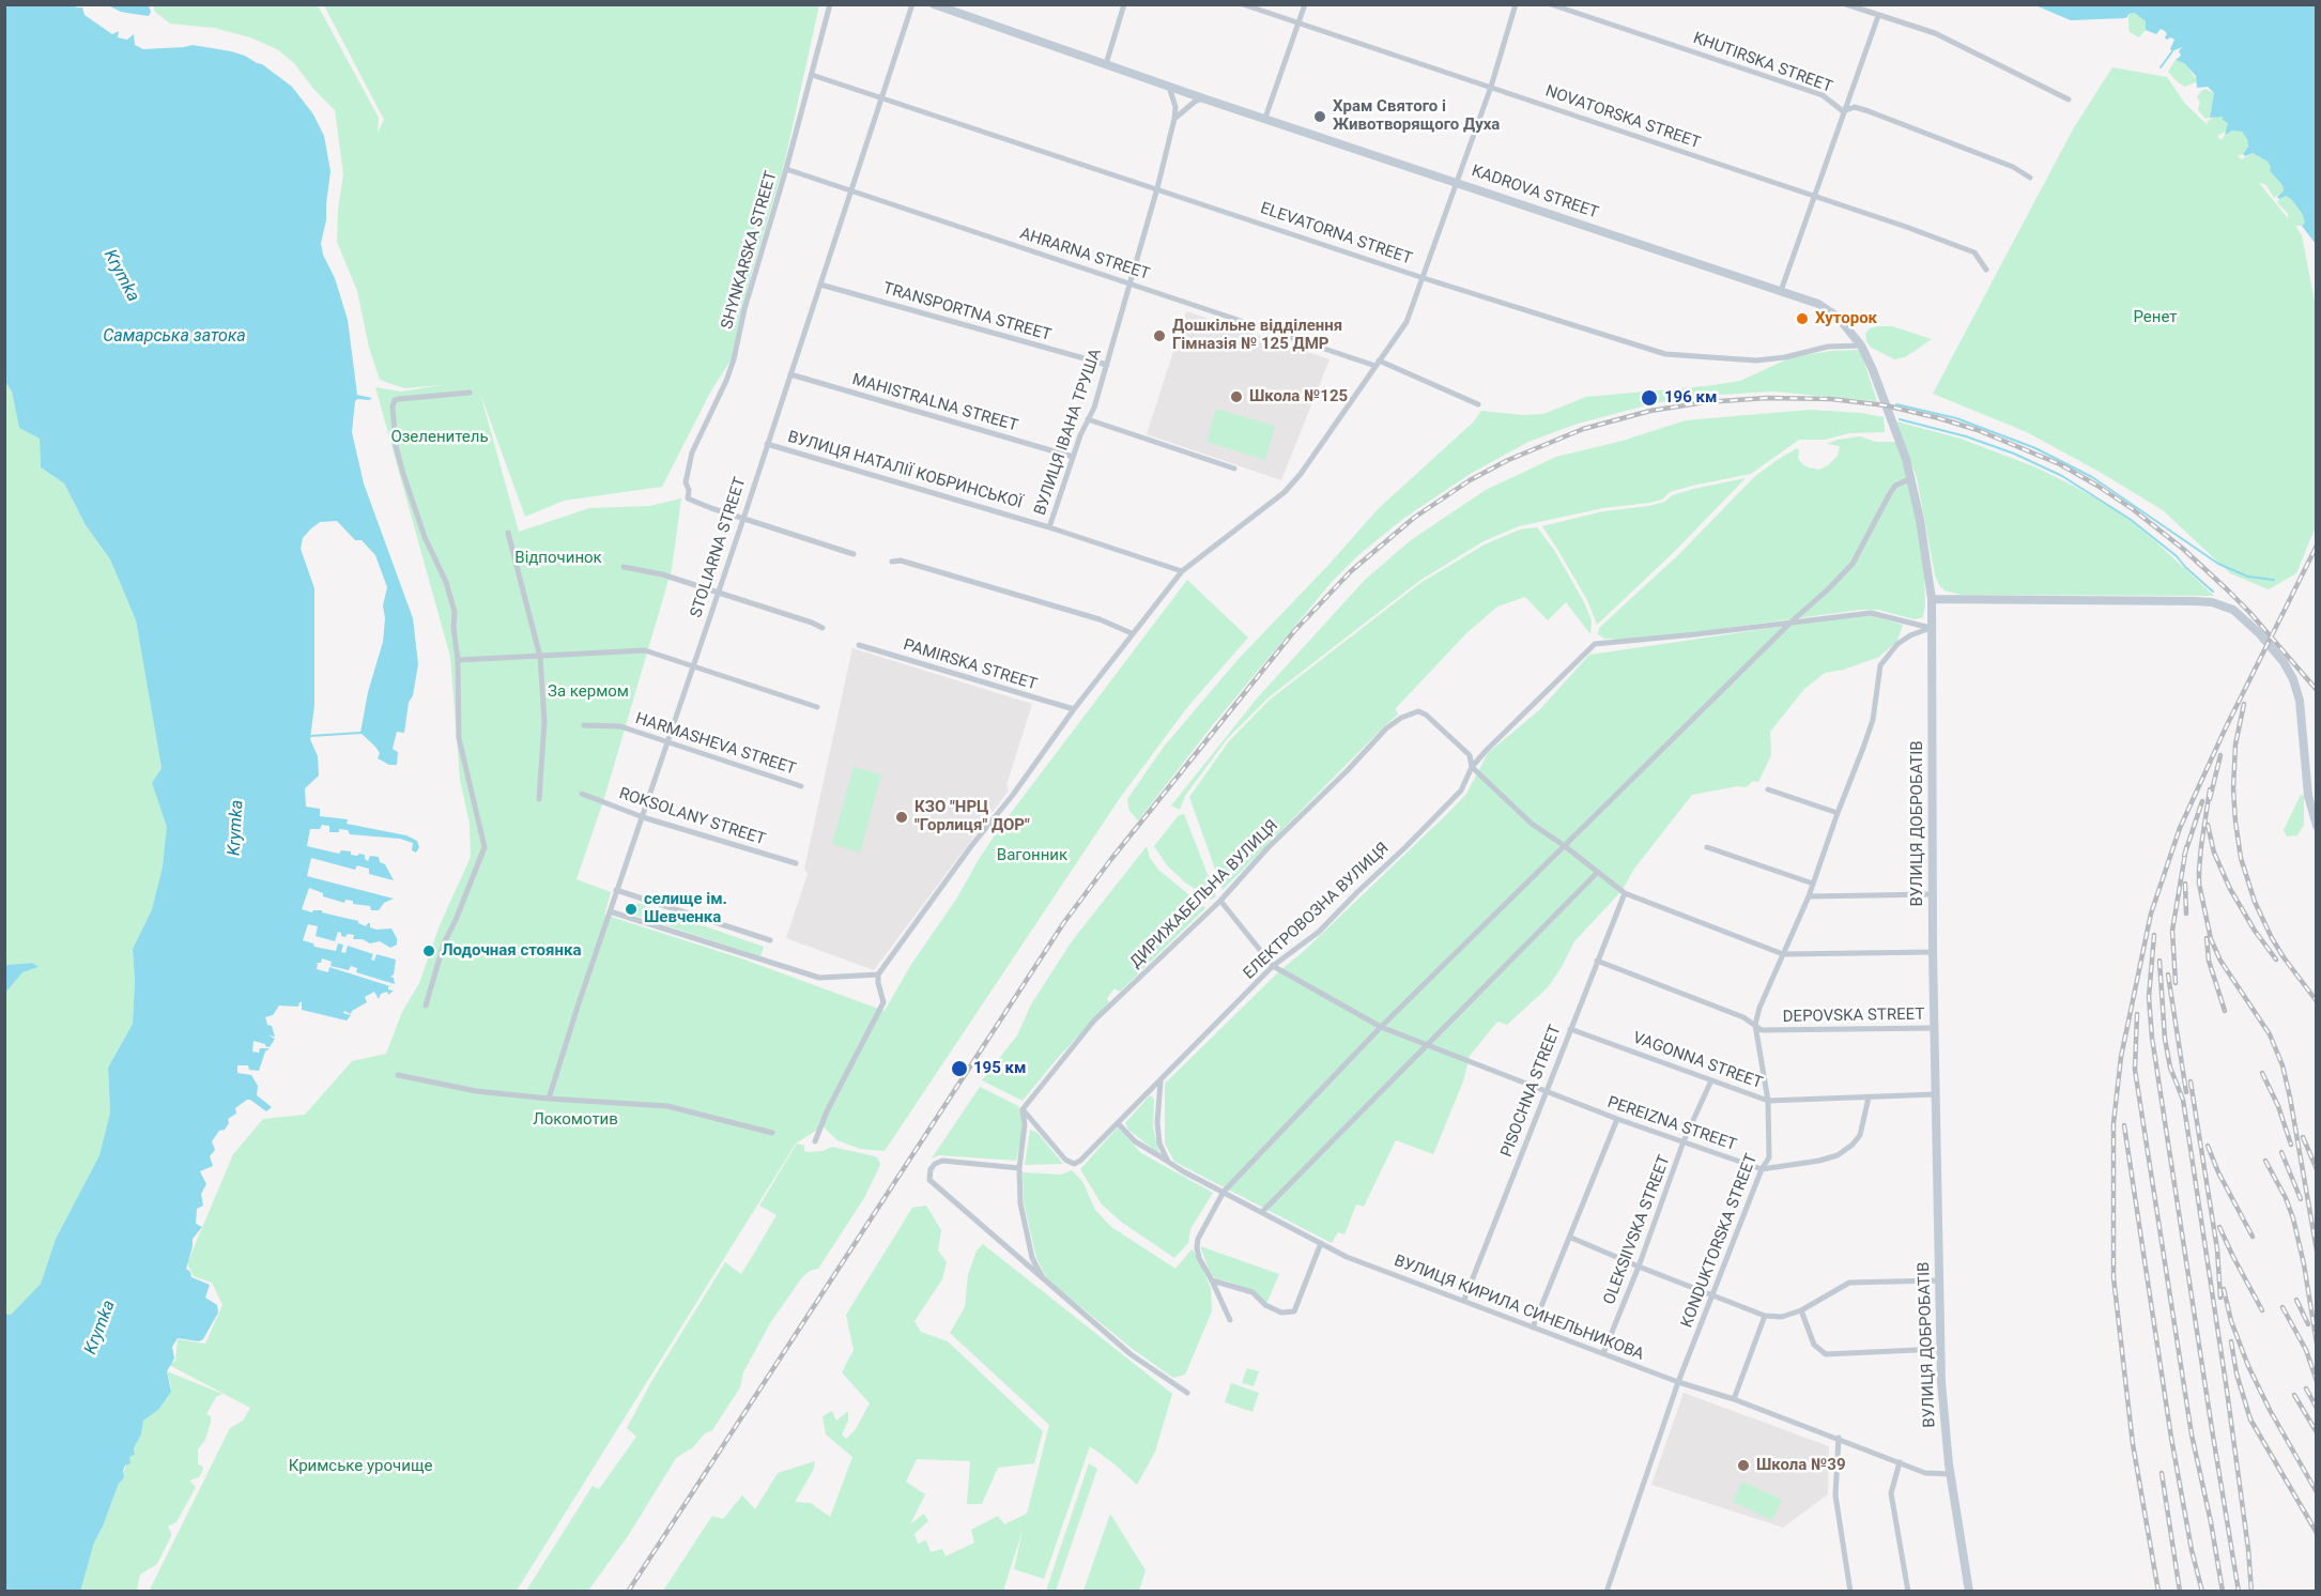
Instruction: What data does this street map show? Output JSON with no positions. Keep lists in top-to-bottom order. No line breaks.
{"streets":{"street":["KHUTIRSKA STREET","NOVATORSKA STREET","KADROVA STREET","ELEVATORNA STREET","SHYNKARSKA STREET","AHRARNA STREET","TRANSPORTNA STREET","MAHISTRALNA STREET","ВУЛИЦЯ ІВАНА ТРУША","ВУЛИЦЯ НАТАЛІЇ КОБРИНСЬКОЇ","STOLIARNA STREET","PAMIRSKA STREET","HARMASHEVA STREET","ROKSOLANY STREET","ВУЛИЦЯ ДОБРОБАТІВ","ДИРИЖАБЕЛЬНА ВУЛИЦЯ","ЕЛЕКТРОВОЗНА ВУЛИЦЯ","DEPOVSKA STREET","VAGONNA STREET","PISOCHNA STREET","PEREIZNA STREET","OLEKSIIVSKA STREET","KONDUKTORSKA STREET","ВУЛИЦЯ КИРИЛА СИНЕЛЬНИКОВА"]},"crossings":[["KADROVA STREET","ELEVATORNA STREET"],["KADROVA STREET","ВУЛИЦЯ ІВАНА ТРУША"],["KADROVA STREET","ВУЛИЦЯ ДОБРОБАТІВ"],["ELEVATORNA STREET","SHYNKARSKA STREET"],["ELEVATORNA STREET","ВУЛИЦЯ ІВАНА ТРУША"],["ELEVATORNA STREET","STOLIARNA STREET"],["SHYNKARSKA STREET","AHRARNA STREET"],["SHYNKARSKA STREET","STOLIARNA STREET"],["AHRARNA STREET","ВУЛИЦЯ ІВАНА ТРУША"],["AHRARNA STREET","STOLIARNA STREET"],["TRANSPORTNA STREET","ВУЛИЦЯ ІВАНА ТРУША"],["TRANSPORTNA STREET","STOLIARNA STREET"],["MAHISTRALNA STREET","ВУЛИЦЯ ІВАНА ТРУША"],["MAHISTRALNA STREET","STOLIARNA STREET"],["ВУЛИЦЯ ІВАНА ТРУША","ВУЛИЦЯ НАТАЛІЇ КОБРИНСЬКОЇ"],["ВУЛИЦЯ НАТАЛІЇ КОБРИНСЬКОЇ","STOLIARNA STREET"],["STOLIARNA STREET","HARMASHEVA STREET"],["STOLIARNA STREET","ROKSOLANY STREET"],["ВУЛИЦЯ ДОБРОБАТІВ","DEPOVSKA STREET"],["ВУЛИЦЯ ДОБРОБАТІВ","VAGONNA STREET"],["ВУЛИЦЯ ДОБРОБАТІВ","KONDUKTORSKA STREET"],["ВУЛИЦЯ ДОБРОБАТІВ","ВУЛИЦЯ КИРИЛА СИНЕЛЬНИКОВА"],["ДИРИЖАБЕЛЬНА ВУЛИЦЯ","ЕЛЕКТРОВОЗНА ВУЛИЦЯ"],["ЕЛЕКТРОВОЗНА ВУЛИЦЯ","PEREIZNA STREET"],["ЕЛЕКТРОВОЗНА ВУЛИЦЯ","ВУЛИЦЯ КИРИЛА СИНЕЛЬНИКОВА"],["DEPOVSKA STREET","PISOCHNA STREET"],["DEPOVSKA STREET","KONDUKTORSKA STREET"],["VAGONNA STREET","PISOCHNA STREET"],["VAGONNA STREET","PEREIZNA STREET"],["VAGONNA STREET","OLEKSIIVSKA STREET"],["VAGONNA STREET","KONDUKTORSKA STREET"],["PISOCHNA STREET","PEREIZNA STREET"],["PISOCHNA STREET","ВУЛИЦЯ КИРИЛА СИНЕЛЬНИКОВА"],["PEREIZNA STREET","OLEKSIIVSKA STREET"],["PEREIZNA STREET","KONDUKTORSKA STREET"],["OLEKSIIVSKA STREET","ВУЛИЦЯ КИРИЛА СИНЕЛЬНИКОВА"],["KONDUKTORSKA STREET","ВУЛИЦЯ КИРИЛА СИНЕЛЬНИКОВА"]],"water":["Krymka","Самарська затока"],"parks":["Ренет","Озеленитель","Відпочинок","За кермом","Вагонник","Локомотив","Кримське урочище"],"places":["Храм Святого і Животворящого Духа","Хуторок","Дошкільне відділення Гімназія № 125 ДМР","Школа №125","196 км","КЗО \"НРЦ \"Горлиця\" ДОР\"","селище ім. Шевченка","Лодочная стоянка","195 км","Школа №39"]}
